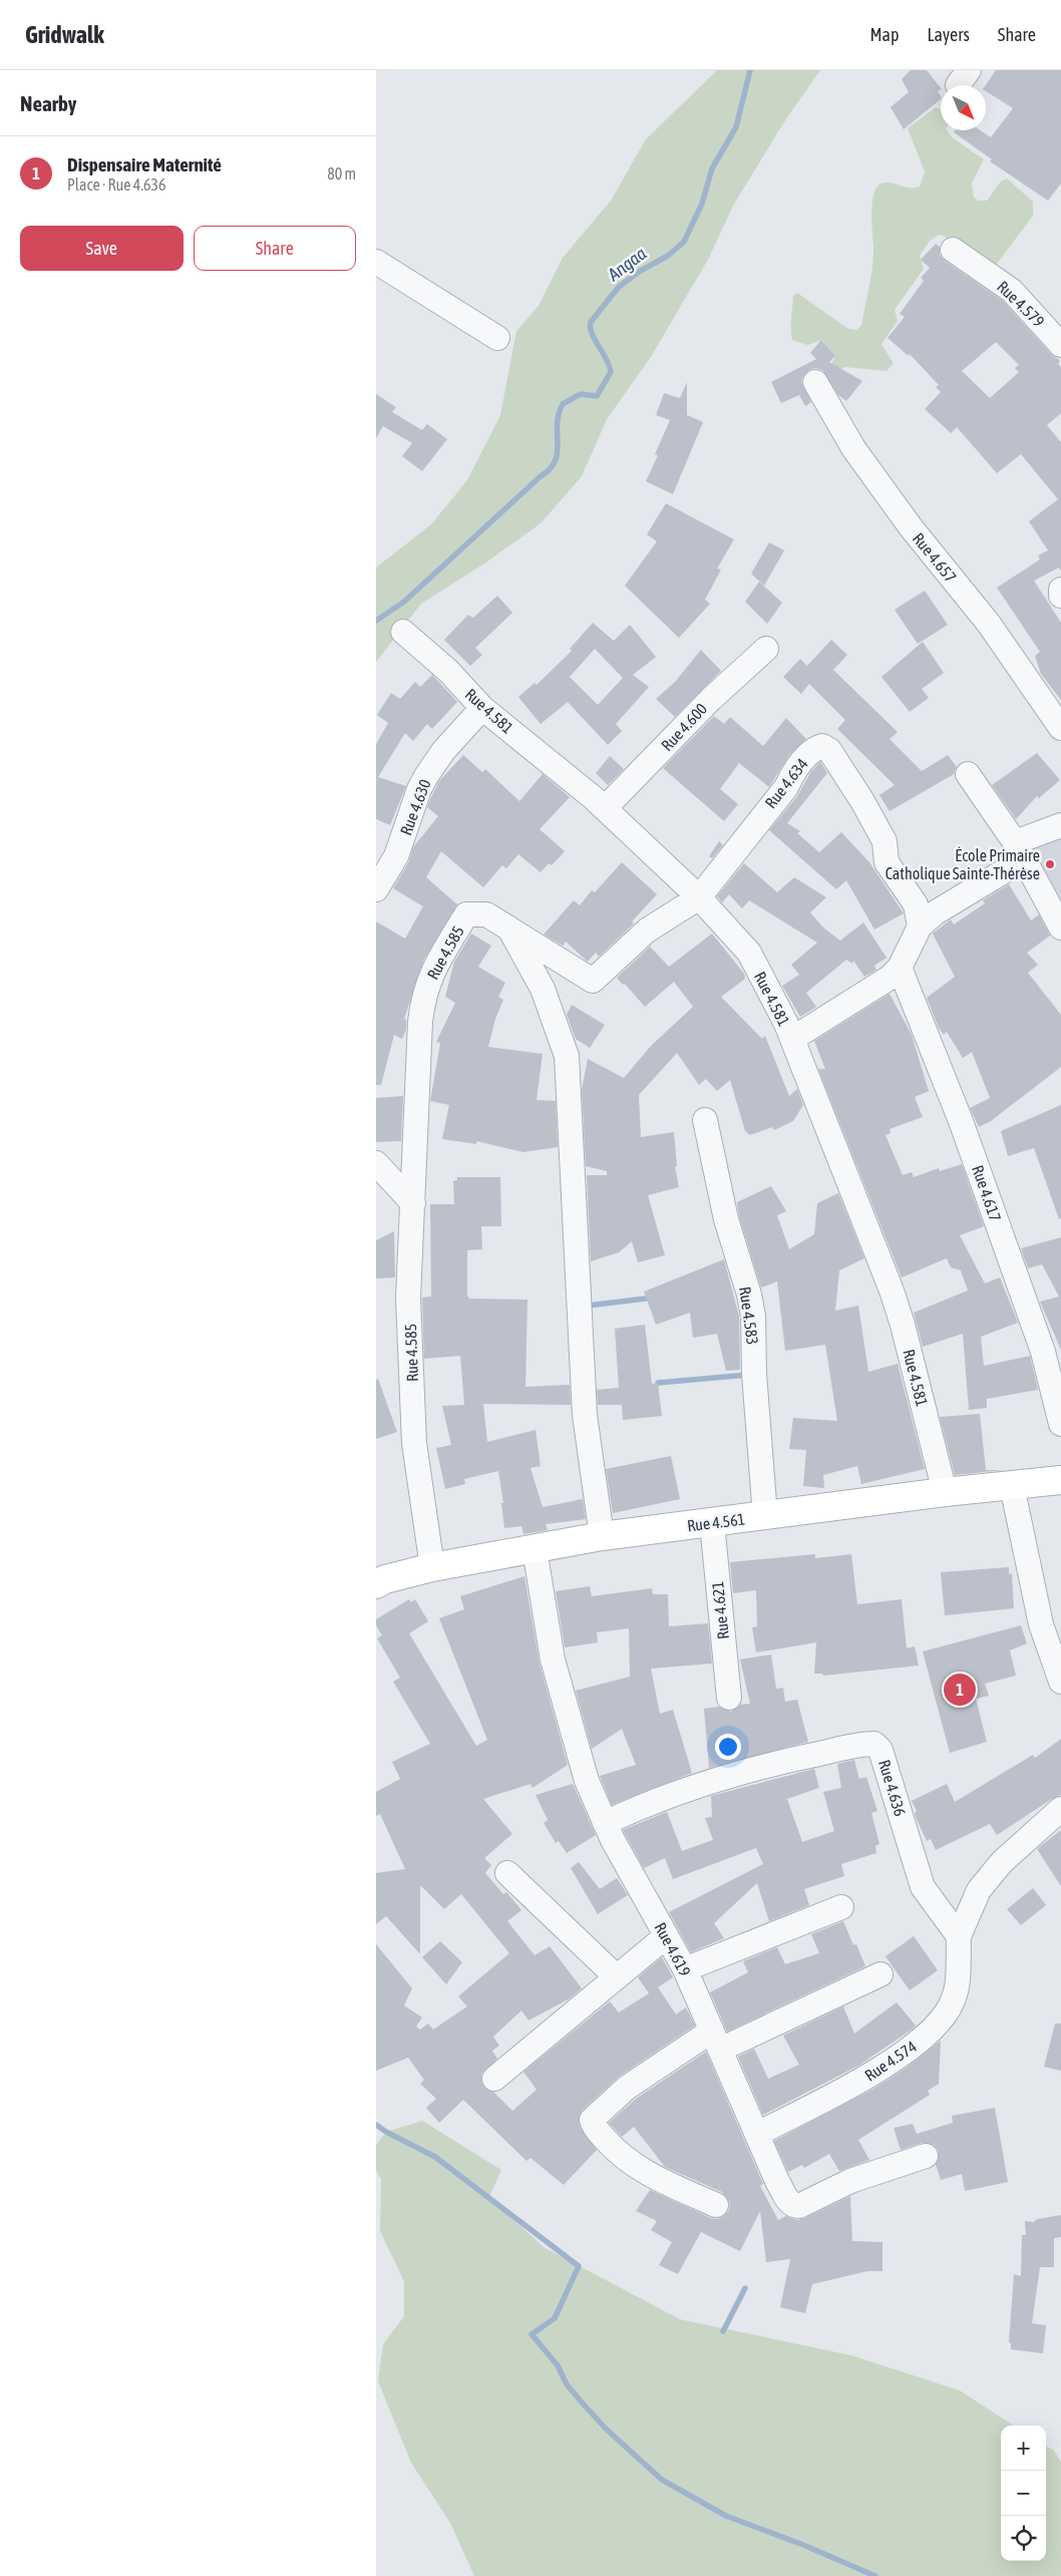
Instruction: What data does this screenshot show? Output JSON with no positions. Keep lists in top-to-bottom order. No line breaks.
{"streets":{"main road":["Rue 4.561"],"street":["Rue 4.579","Rue 4.657","Rue 4.581","Rue 4.600","Rue 4.634","Rue 4.630","Rue 4.585","Rue 4.617","Rue 4.583","Rue 4.621","Rue 4.636","Rue 4.619","Rue 4.574"]},"crossings":[["Rue 4.581","Rue 4.600"],["Rue 4.581","Rue 4.634"],["Rue 4.581","Rue 4.630"],["Rue 4.581","Rue 4.561"],["Rue 4.634","Rue 4.585"],["Rue 4.585","Rue 4.561"],["Rue 4.583","Rue 4.561"],["Rue 4.561","Rue 4.621"],["Rue 4.561","Rue 4.619"],["Rue 4.636","Rue 4.619"],["Rue 4.636","Rue 4.574"],["Rue 4.619","Rue 4.574"]],"water":["Angaa"],"places":["École Primaire Catholique Sainte-Thérèse"],"north":"bottom right","page":{"header":"Gridwalk","nav":["Map","Layers","Share"],"heading":"Nearby","list":[{"mark":"1","name":"Dispensaire Maternité","note":"Place · Rue 4.636","value":"80 m"}],"buttons":["Save","Share"],"pins":"1","map_buttons":["+","−"]}}
